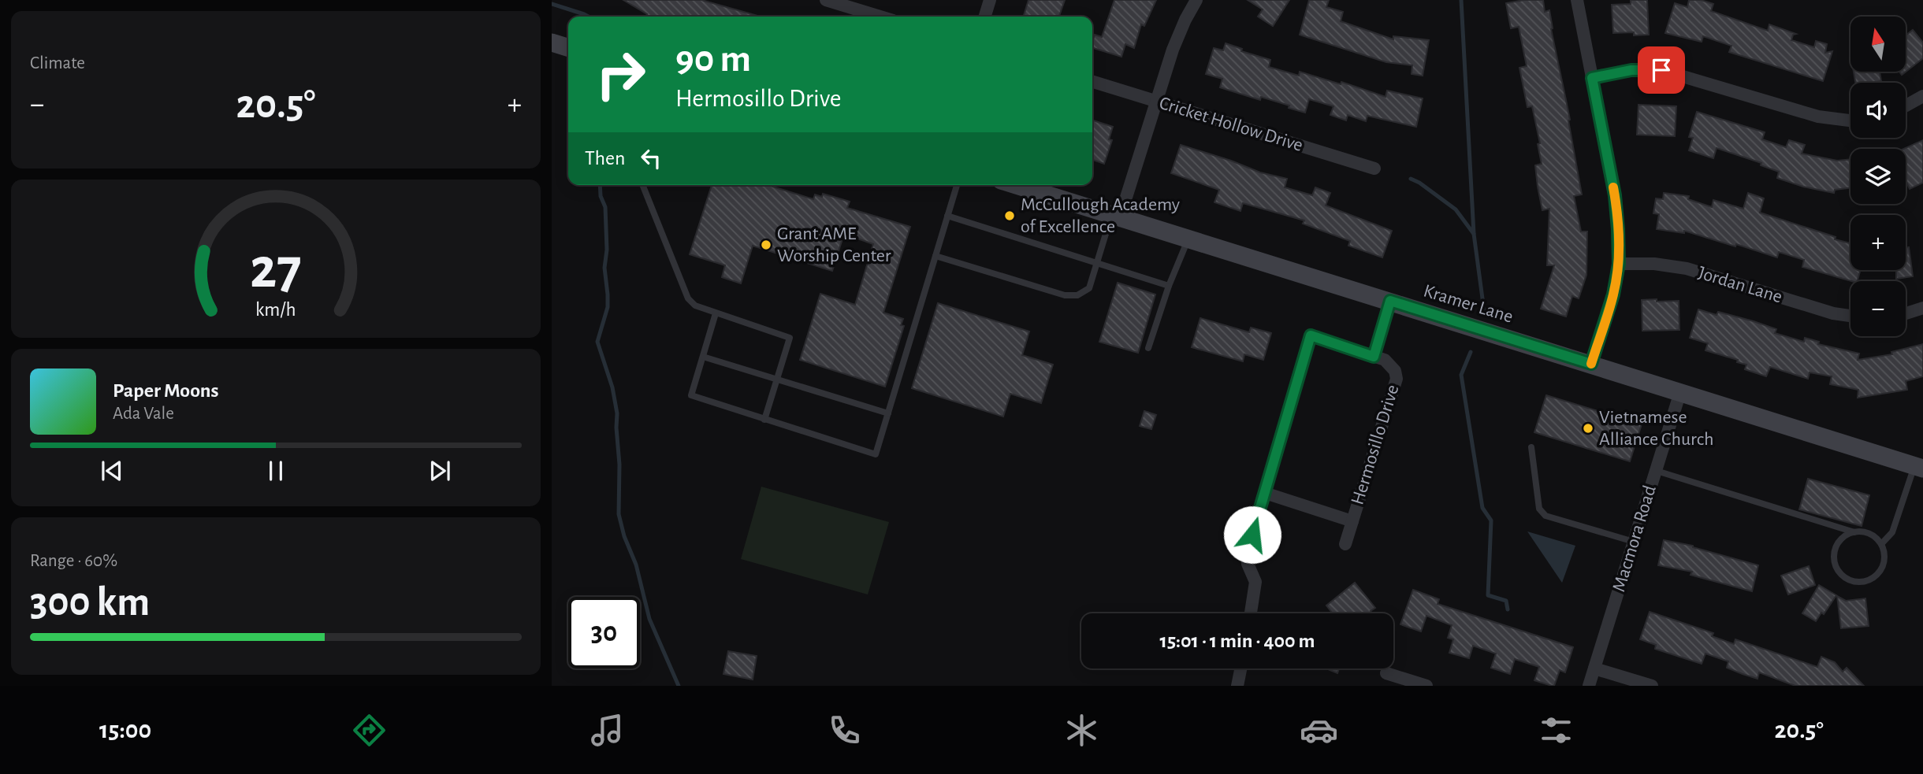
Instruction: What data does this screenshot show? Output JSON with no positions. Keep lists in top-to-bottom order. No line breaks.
{"streets":{"street":["Cricket Hollow Drive","Jordan Lane","Kramer Lane","Hermosillo Drive","Macmora Road"]},"crossings":[["Kramer Lane","Macmora Road"]],"places":["McCullough Academy of Excellence","Grant AME Worship Center","Vietnamese Alliance Church"],"north":"top","page":{"tile":["Climate",["Range · 60%","300 km"]],"map_buttons":["+","−"],"turn":["90 m","Hermosillo Drive"],"heat":["−","20.5°","+"],"then":"Then","song":["Paper Moons","Ada Vale"],"limit":"30","trip":"15:01 · 1 min · 400 m","tabs":["15:00","20.5°"],"gauge":["27","km/h"]}}
